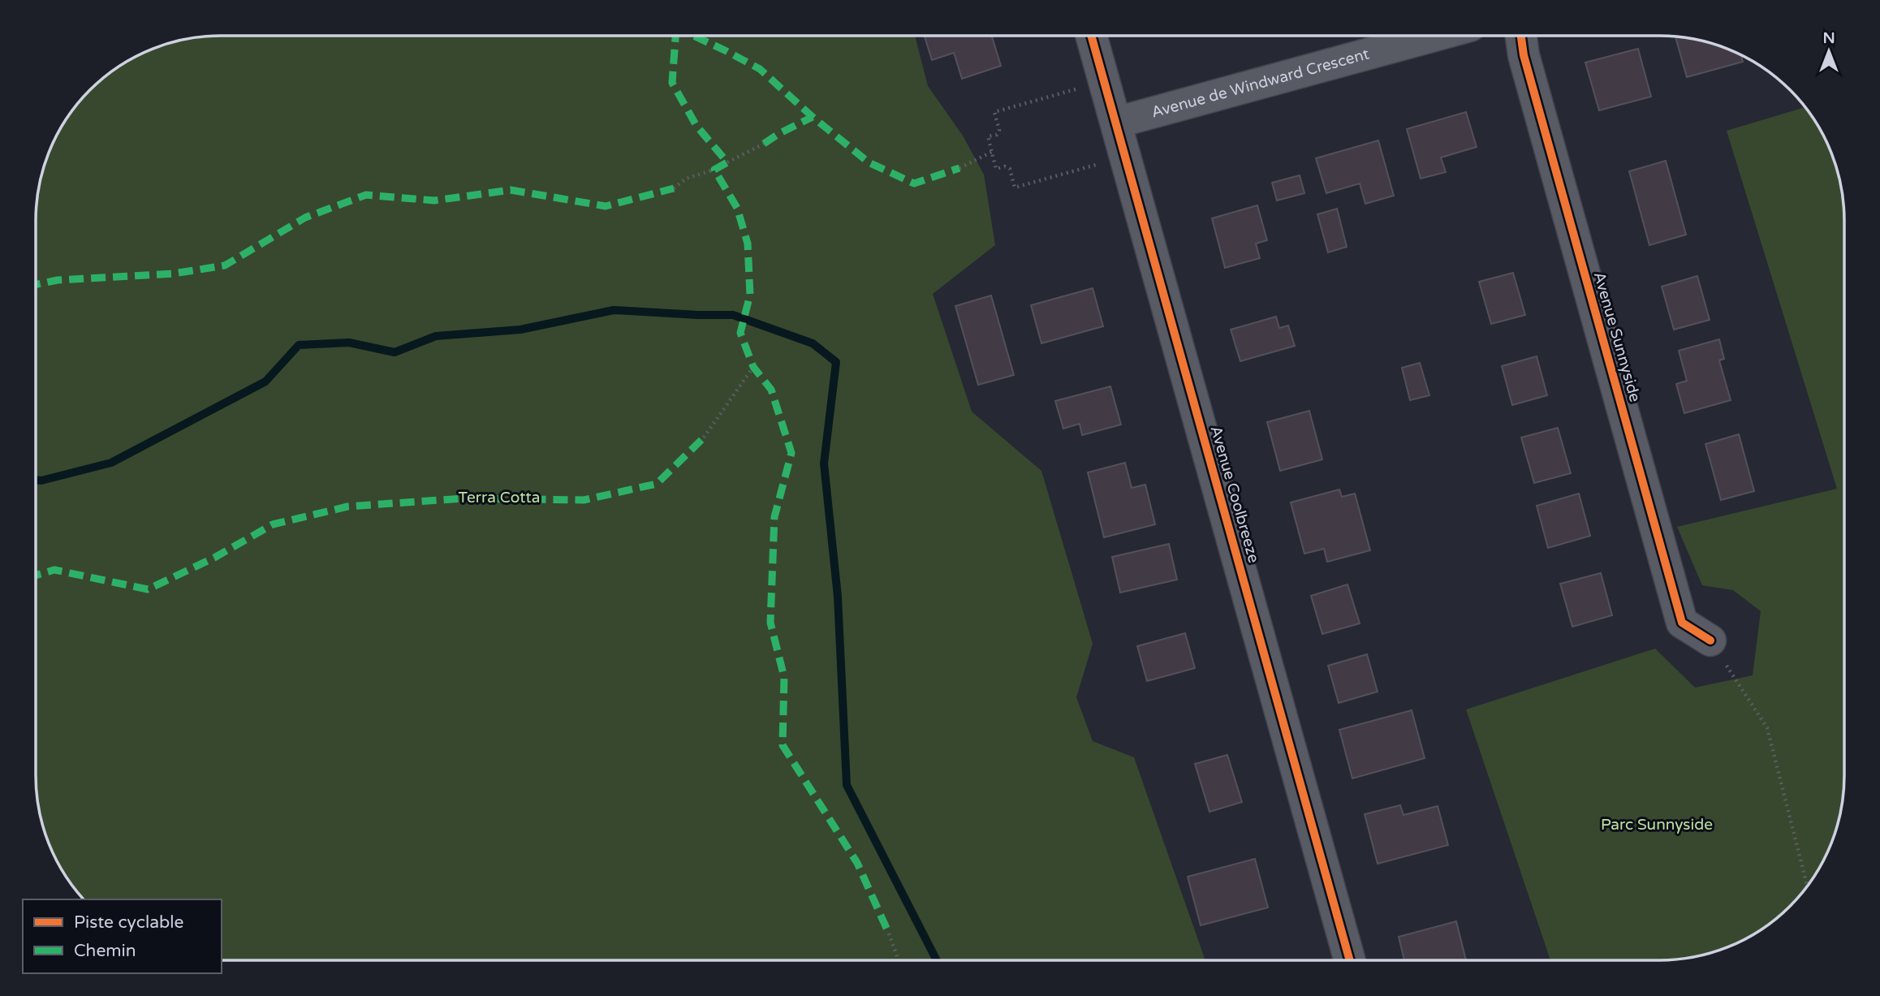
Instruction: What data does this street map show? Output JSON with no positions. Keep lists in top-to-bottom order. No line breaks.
{"streets":{"street":["Avenue de Windward Crescent","Avenue Sunnyside","Avenue Coolbreeze"]},"crossings":[["Avenue de Windward Crescent","Avenue Coolbreeze"]],"parks":["Terra Cotta","Parc Sunnyside"],"legend":["Piste cyclable","Chemin"],"north":"top"}
